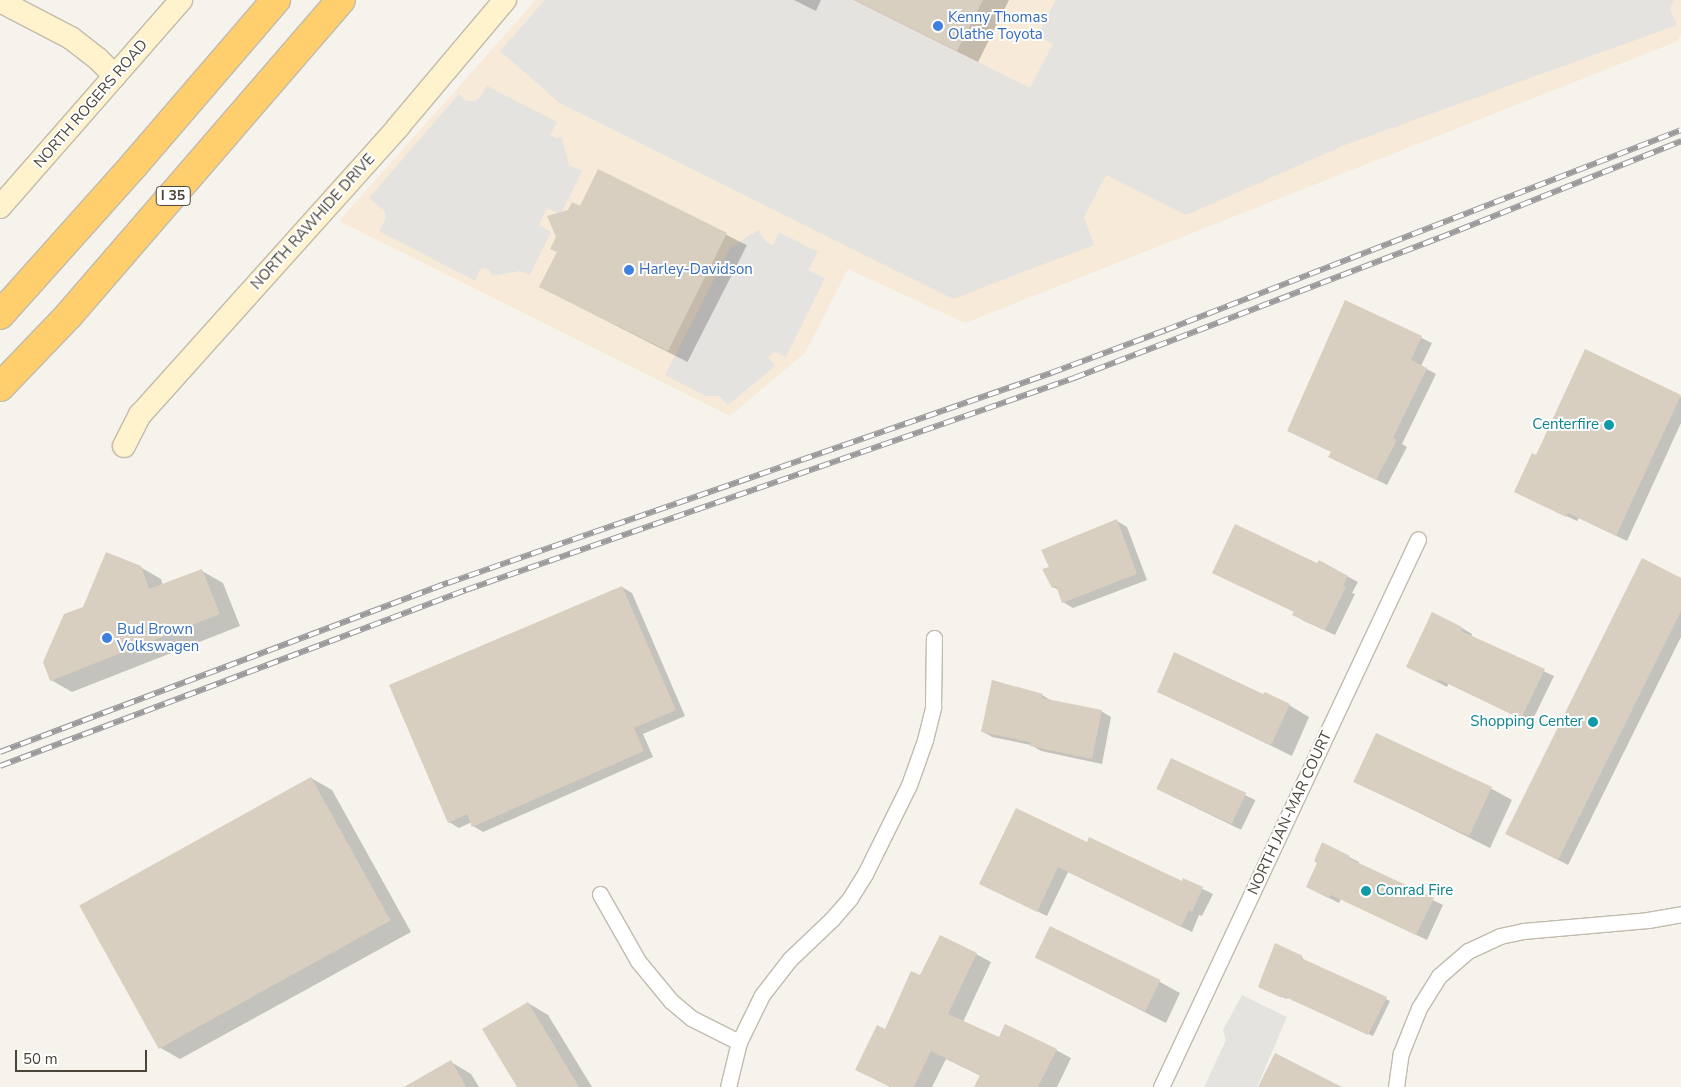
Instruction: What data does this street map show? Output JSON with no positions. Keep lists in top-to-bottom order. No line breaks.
{"streets":{"highway":["I 35"],"street":["NORTH ROGERS ROAD","NORTH RAWHIDE DRIVE","NORTH JAN-MAR COURT"]},"places":["Kenny Thomas Olathe Toyota","Harley-Davidson","Centerfire","Bud Brown Volkswagen","Shopping Center","Conrad Fire"],"scale_bar":"50 m"}
